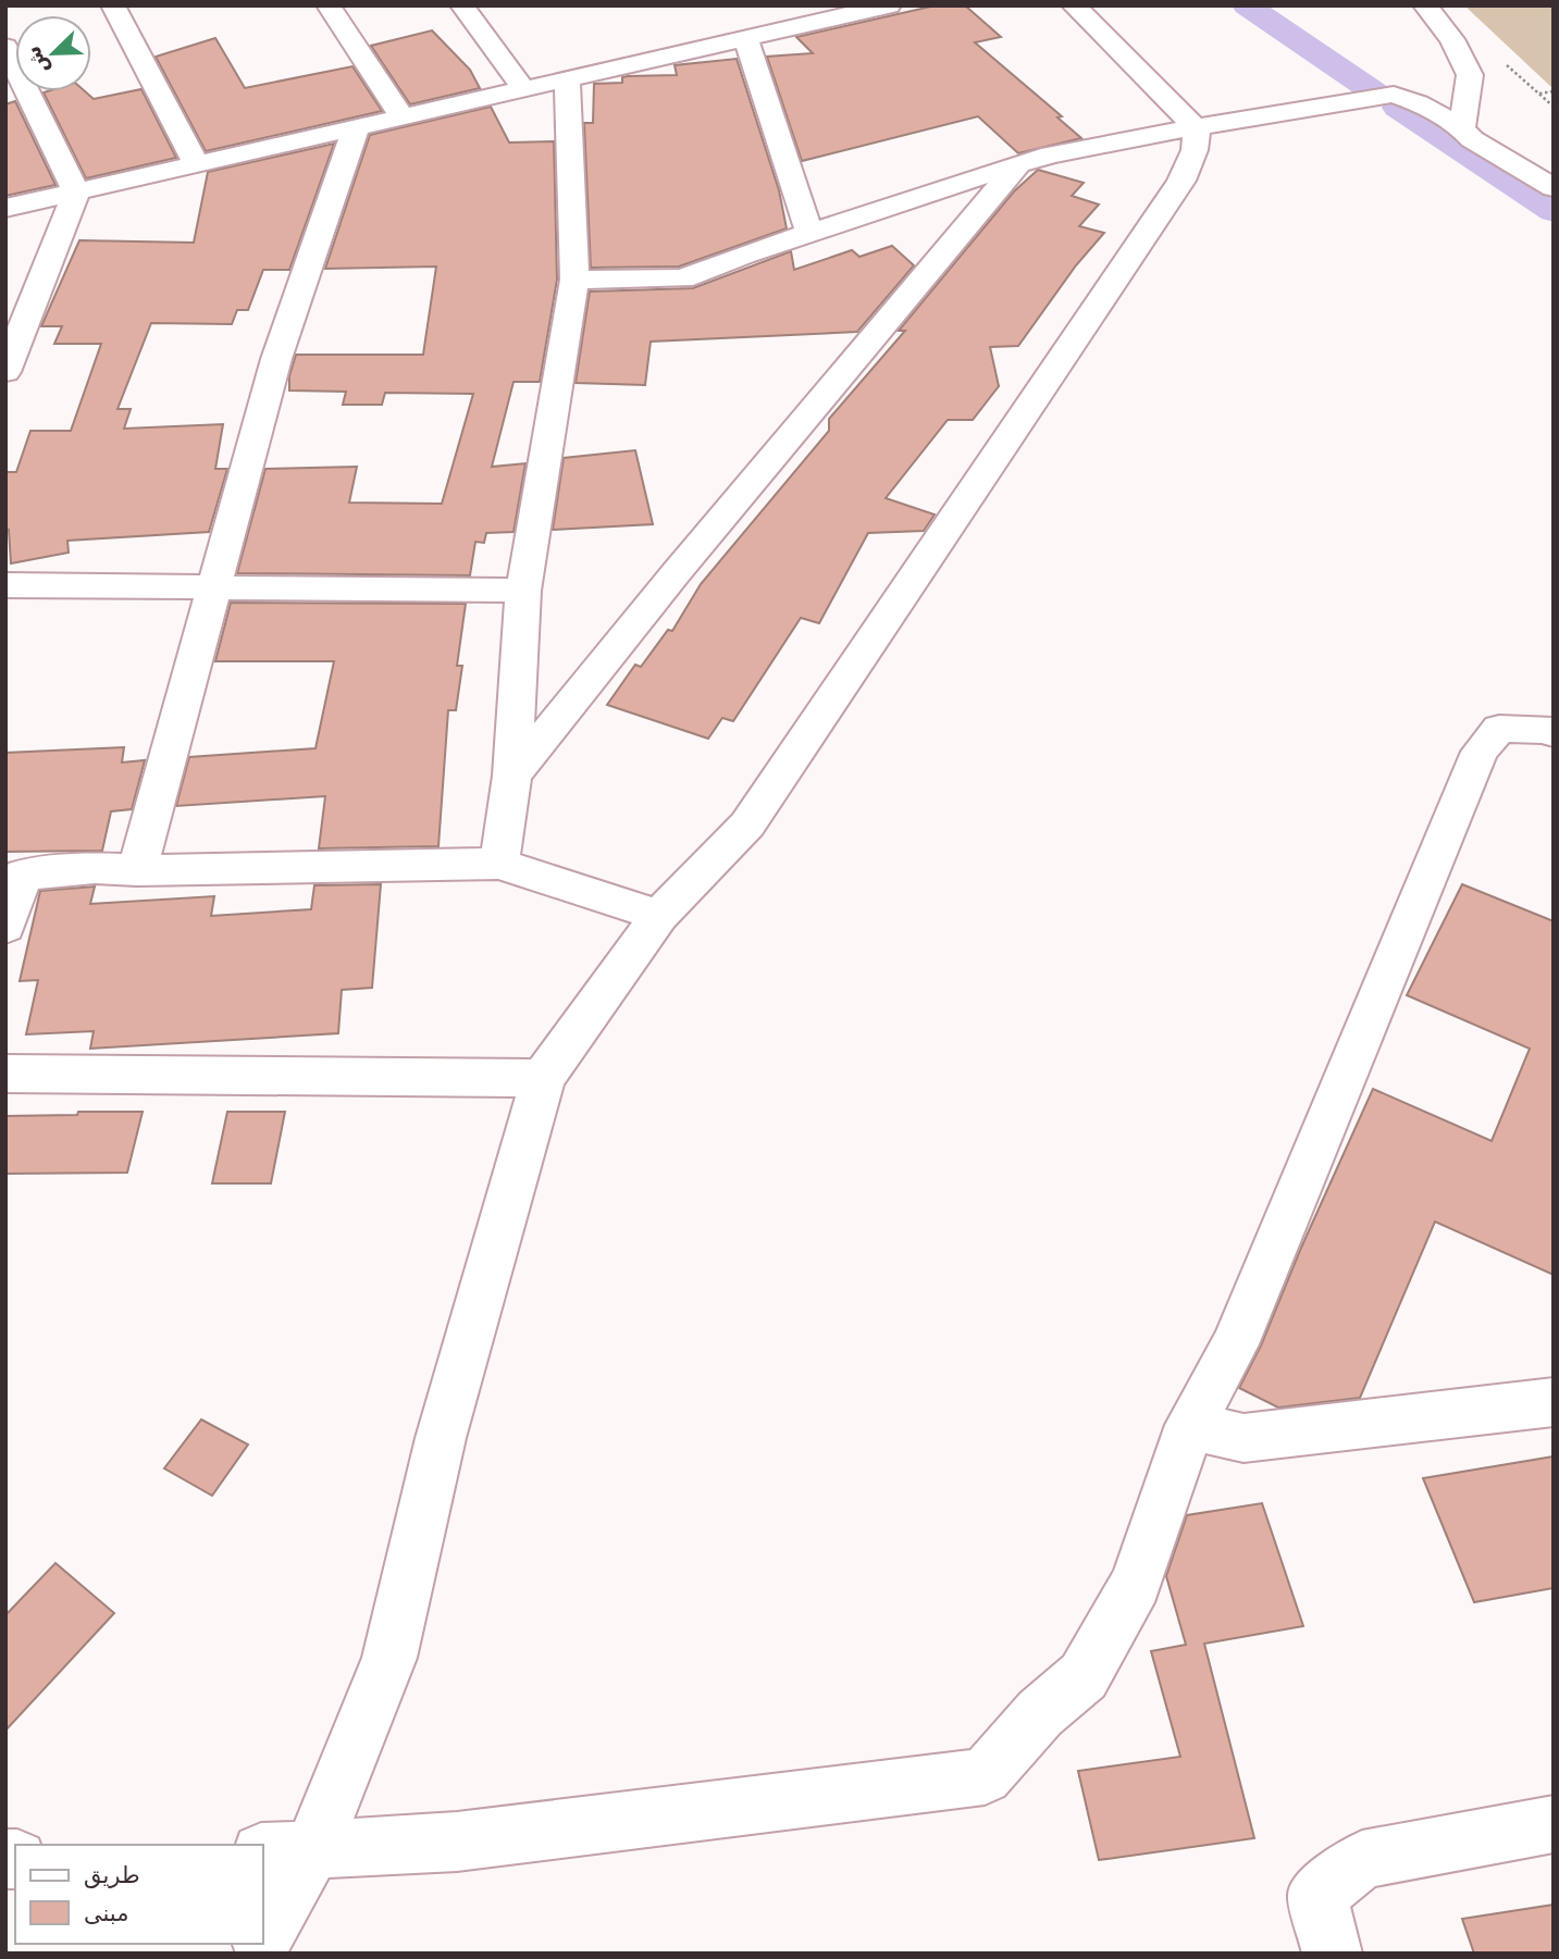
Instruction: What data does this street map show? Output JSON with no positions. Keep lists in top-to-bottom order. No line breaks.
{"legend":["طريق","مبنى"],"north":"bottom left"}
